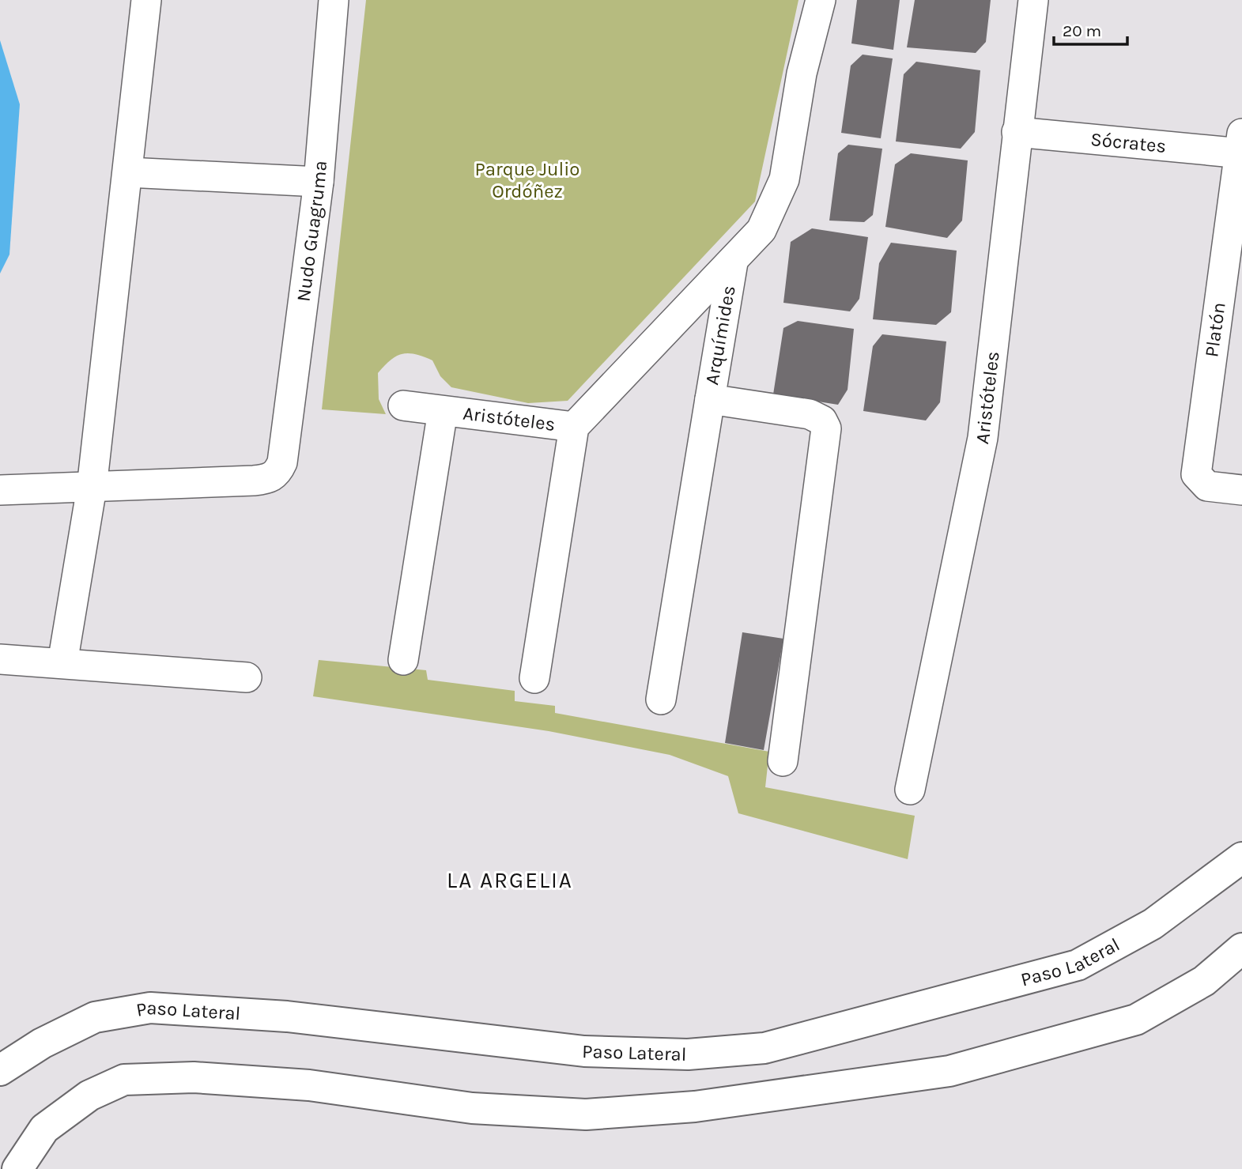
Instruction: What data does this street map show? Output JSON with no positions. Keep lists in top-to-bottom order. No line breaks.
{"streets":{"highway":["Paso Lateral"],"street":["Sócrates","Nudo Guagruma","Platón","Arquímides","Aristóteles"]},"crossings":[["Sócrates","Platón"],["Sócrates","Aristóteles"]],"districts":["LA ARGELIA"],"parks":["Parque Julio Ordóñez"],"scale_bar":"20 m"}
